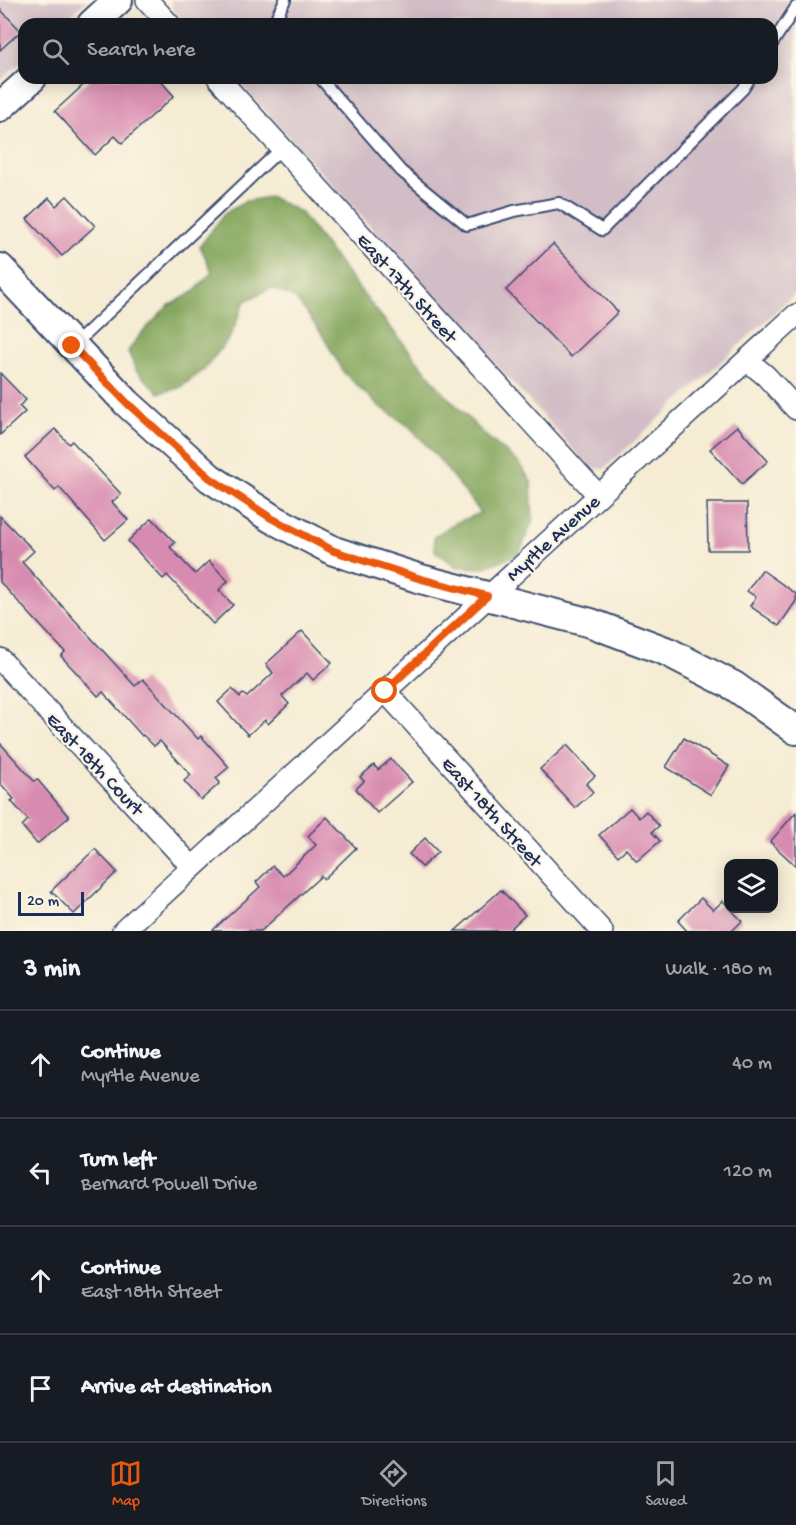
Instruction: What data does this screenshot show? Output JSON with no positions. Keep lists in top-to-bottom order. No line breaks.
{"streets":{"street":["East 17th Street","Myrtle Avenue","East 18th Court","East 18th Street"]},"crossings":[["East 17th Street","Myrtle Avenue"],["Myrtle Avenue","East 18th Court"],["Myrtle Avenue","East 18th Street"]],"scale_bar":"20 m","page":{"search":"Search here","scale":"20 m","heading":["3 min","Walk · 180 m"],"list":[["Continue","Myrtle Avenue","40 m"],["Turn left","Bernard Powell Drive","120 m"],["Continue","East 18th Street","20 m"],"Arrive at destination"],"nav":["Map","Directions","Saved"]}}
